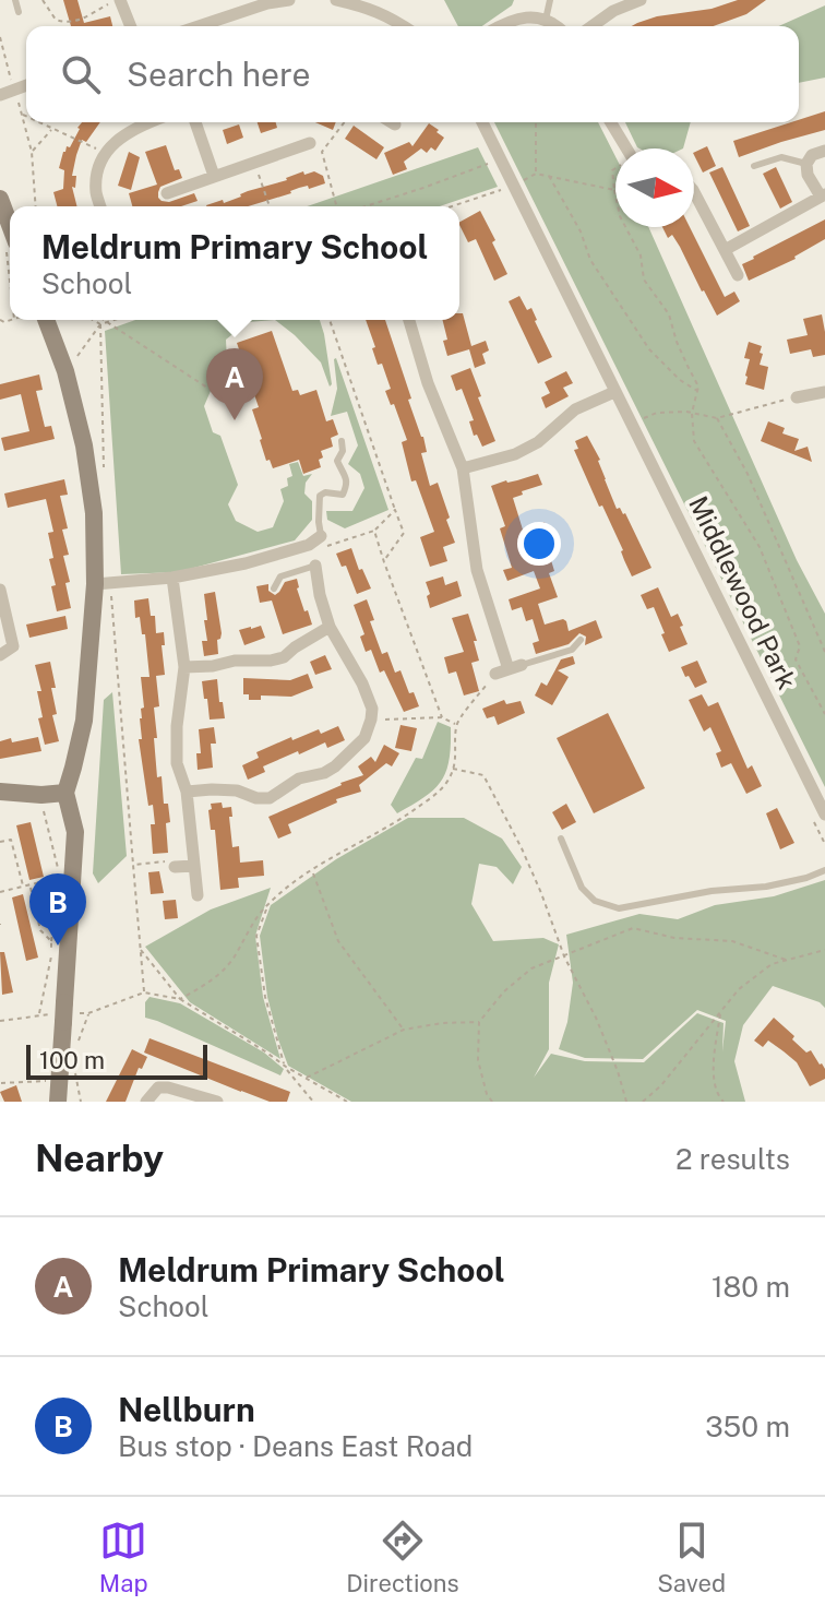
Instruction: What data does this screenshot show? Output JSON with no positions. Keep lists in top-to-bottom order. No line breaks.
{"streets":{"street":["Middlewood Park"]},"scale_bar":"100 m","north":"right","page":{"search":"Search here","popup":["Meldrum Primary School","School"],"pins":["A","B"],"scale":"100 m","heading":["Nearby","2 results"],"list":[{"mark":"A","name":"Meldrum Primary School","note":"School","value":"180 m"},{"mark":"B","name":"Nellburn","note":"Bus stop · Deans East Road","value":"350 m"}],"nav":["Map","Directions","Saved"]}}
